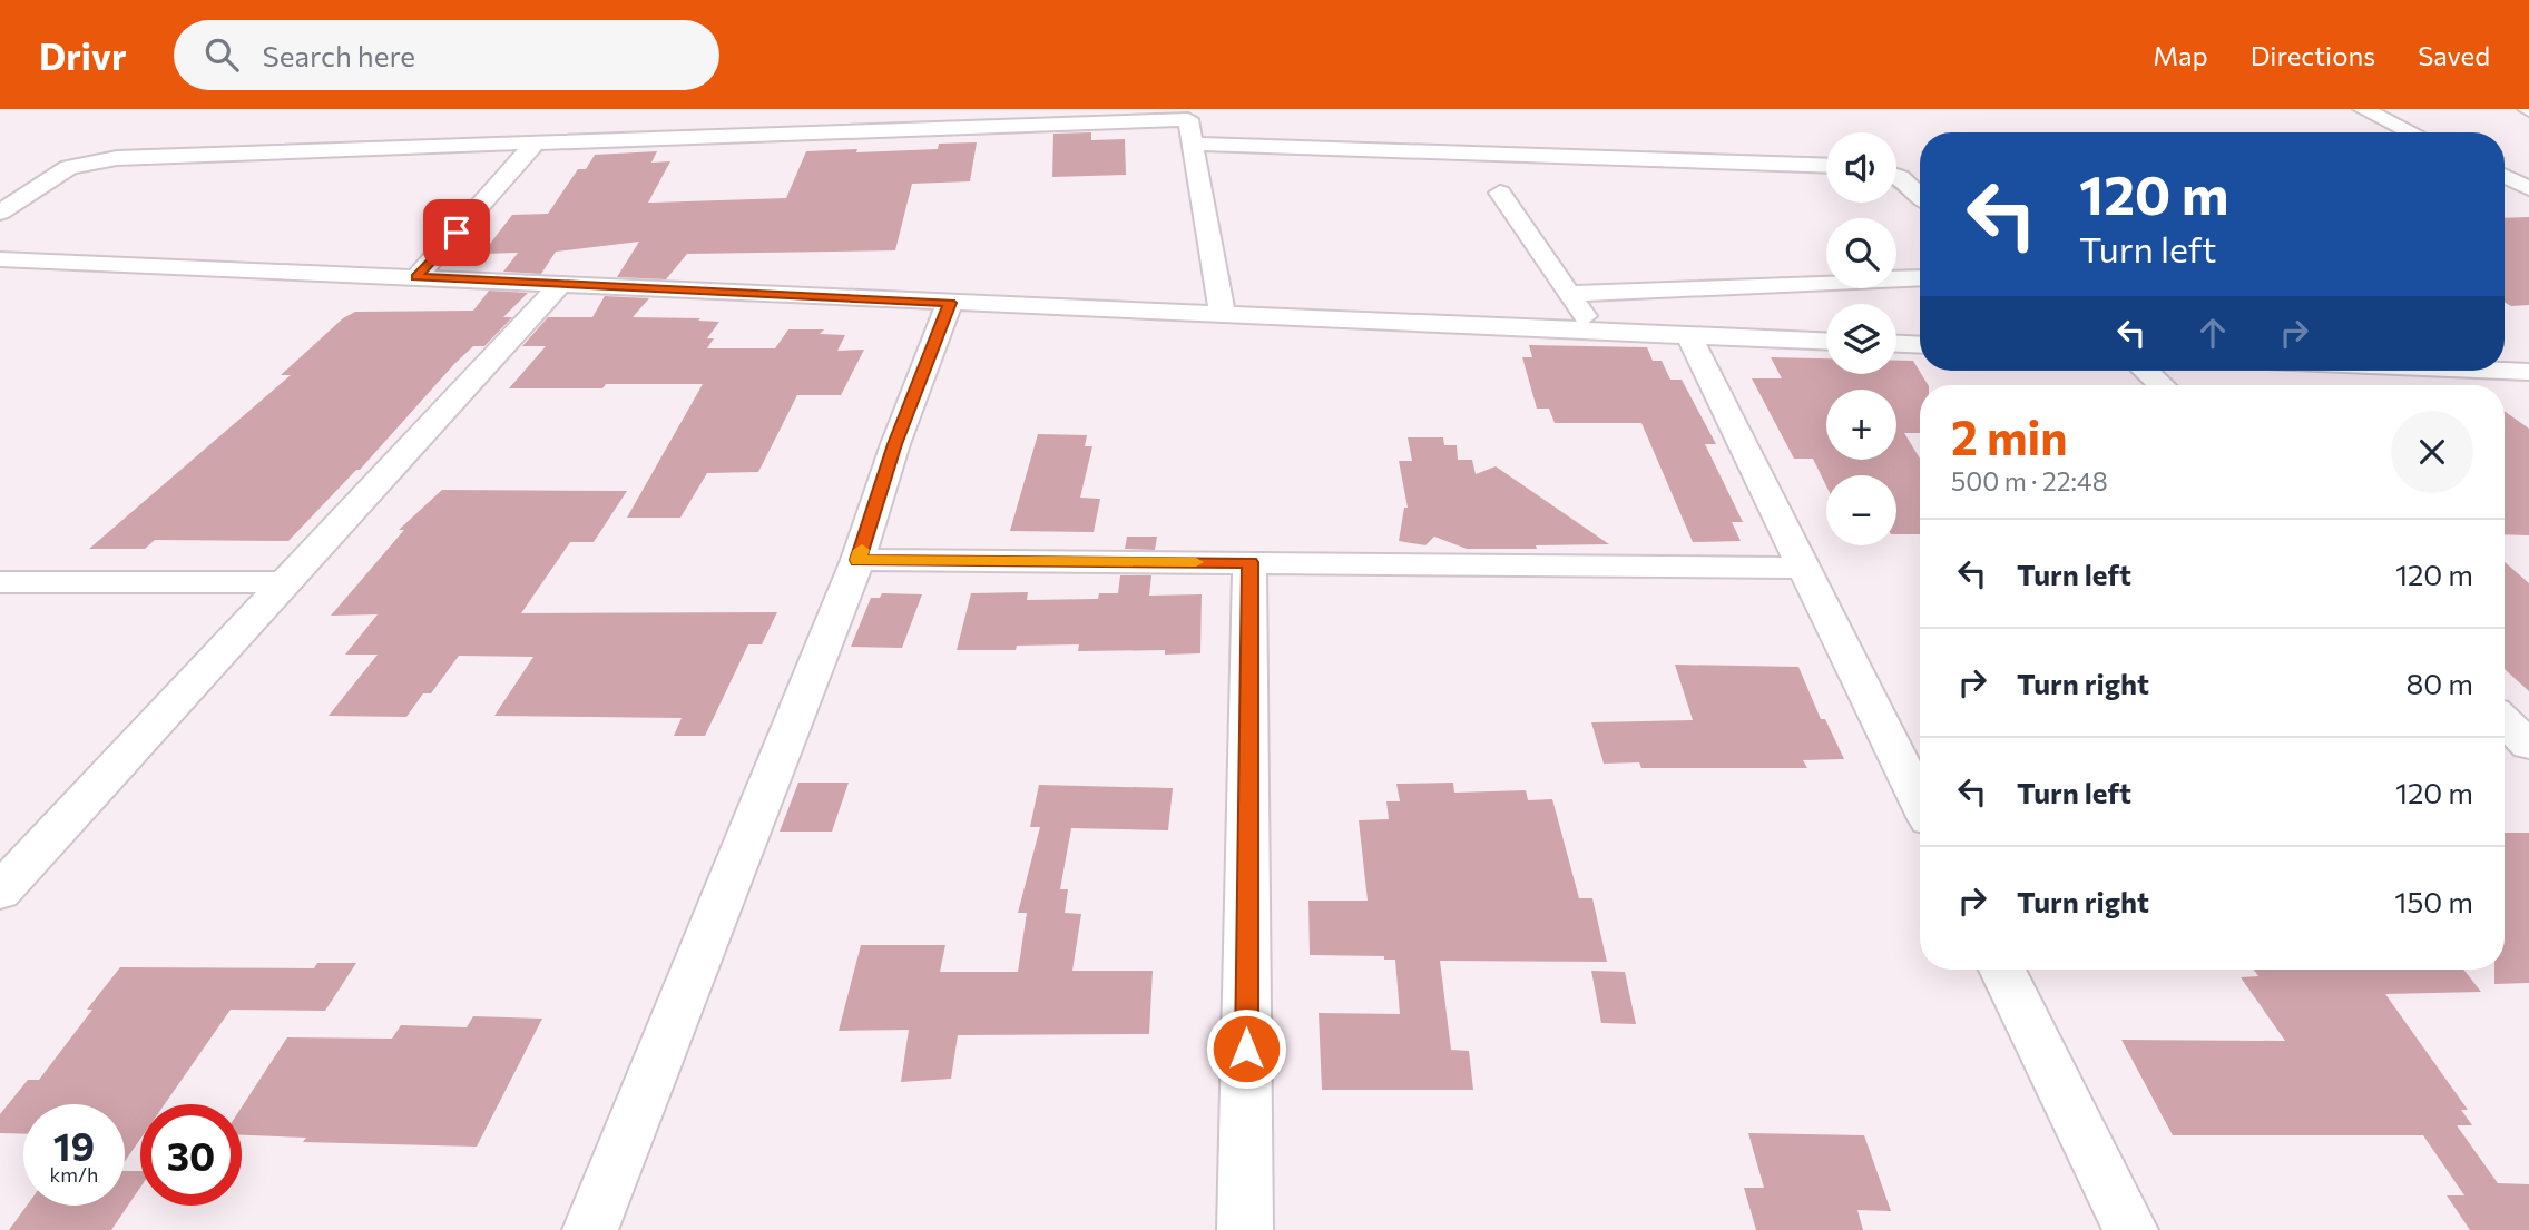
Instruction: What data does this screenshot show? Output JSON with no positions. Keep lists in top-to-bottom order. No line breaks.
{"page":{"header":"Drivr","search":"Search here","nav":["Map","Directions","Saved"],"map_buttons":["+","−"],"turn":["120 m","Turn left"],"heading":["2 min","500 m · 22:48"],"list":[{"name":"Turn left","value":"120 m"},{"name":"Turn right","value":"80 m"},{"name":"Turn left","value":"120 m"},{"name":"Turn right","value":"150 m"}],"speed":"19 km/h","limit":"30"}}
